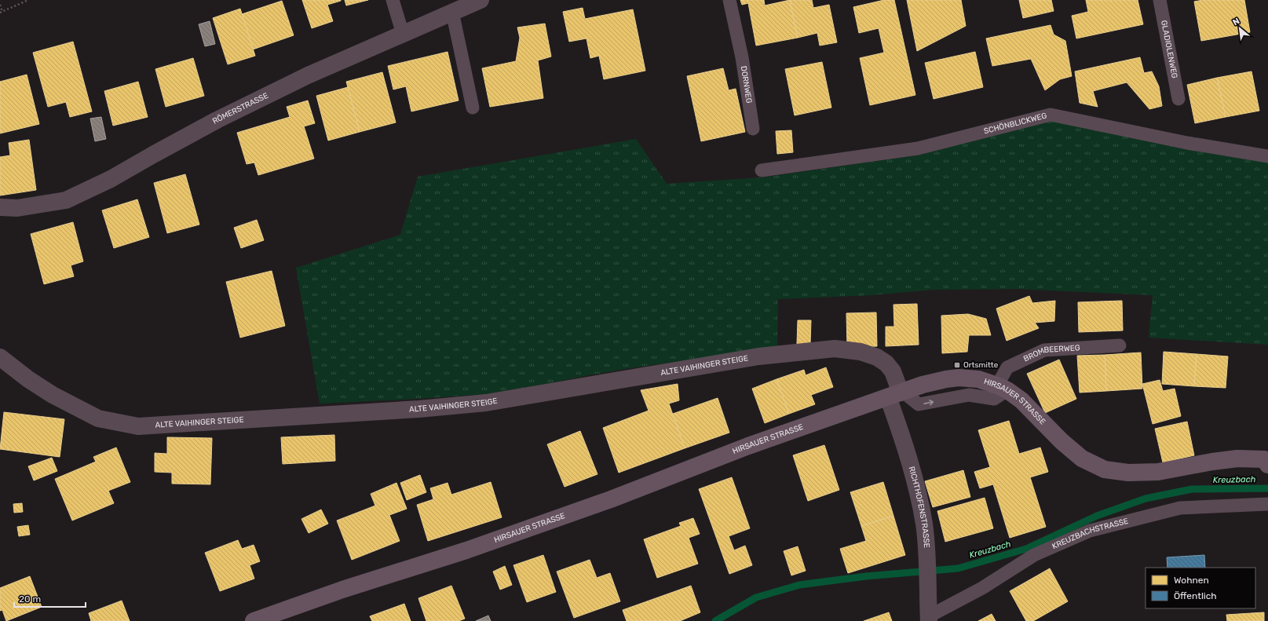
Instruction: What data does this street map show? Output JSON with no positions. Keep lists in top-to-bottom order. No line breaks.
{"streets":{"main road":["HIRSAUER STRASSE"],"street":["RÖMERSTRASSE","ALTE VAIHINGER STEIGE","RICHTHOFENSTRASSE"],"lane":["GLADIOLENWEG","DORNWEG","SCHÖNBLICKWEG","BROMBEERWEG","KREUZBACHSTRASSE"]},"crossings":[["BROMBEERWEG","HIRSAUER STRASSE"],["ALTE VAIHINGER STEIGE","HIRSAUER STRASSE"],["ALTE VAIHINGER STEIGE","RICHTHOFENSTRASSE"],["HIRSAUER STRASSE","RICHTHOFENSTRASSE"],["RICHTHOFENSTRASSE","KREUZBACHSTRASSE"]],"water":["Kreuzbach"],"places":{"transit":["Ortsmitte"]},"legend":["Wohnen","Öffentlich"],"scale_bar":"20 m","north":"top left"}
